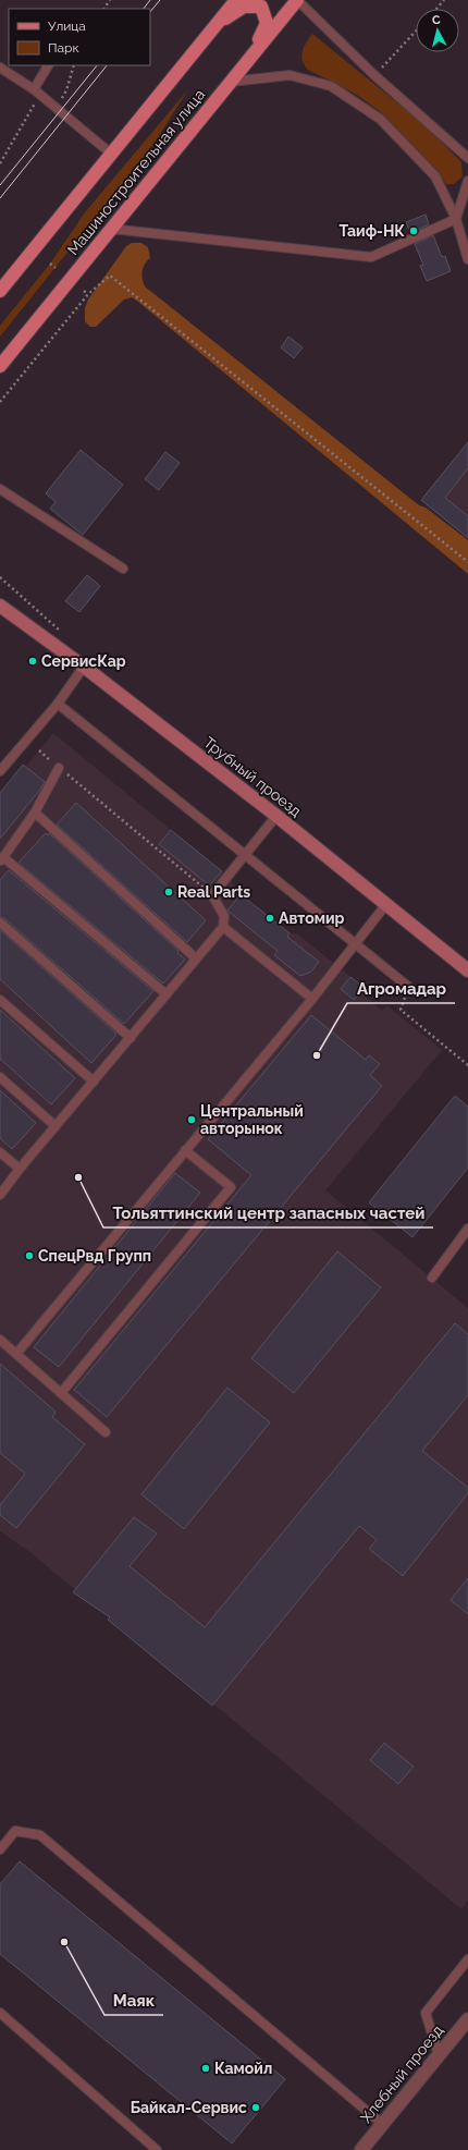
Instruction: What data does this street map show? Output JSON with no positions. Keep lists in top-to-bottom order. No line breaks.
{"streets":{"main road":["Машиностроительная улица"],"street":["Трубный проезд","Хлебный проезд"]},"places":["Таиф-НК","СервисКар","Real Parts","Автомир","Агромадар","Центральный авторынок","Тольяттинский центр запасных частей","СпецРвд Групп","Маяк","Камойл","Байкал-Сервис"],"legend":["Улица","Парк"],"north":"top"}
